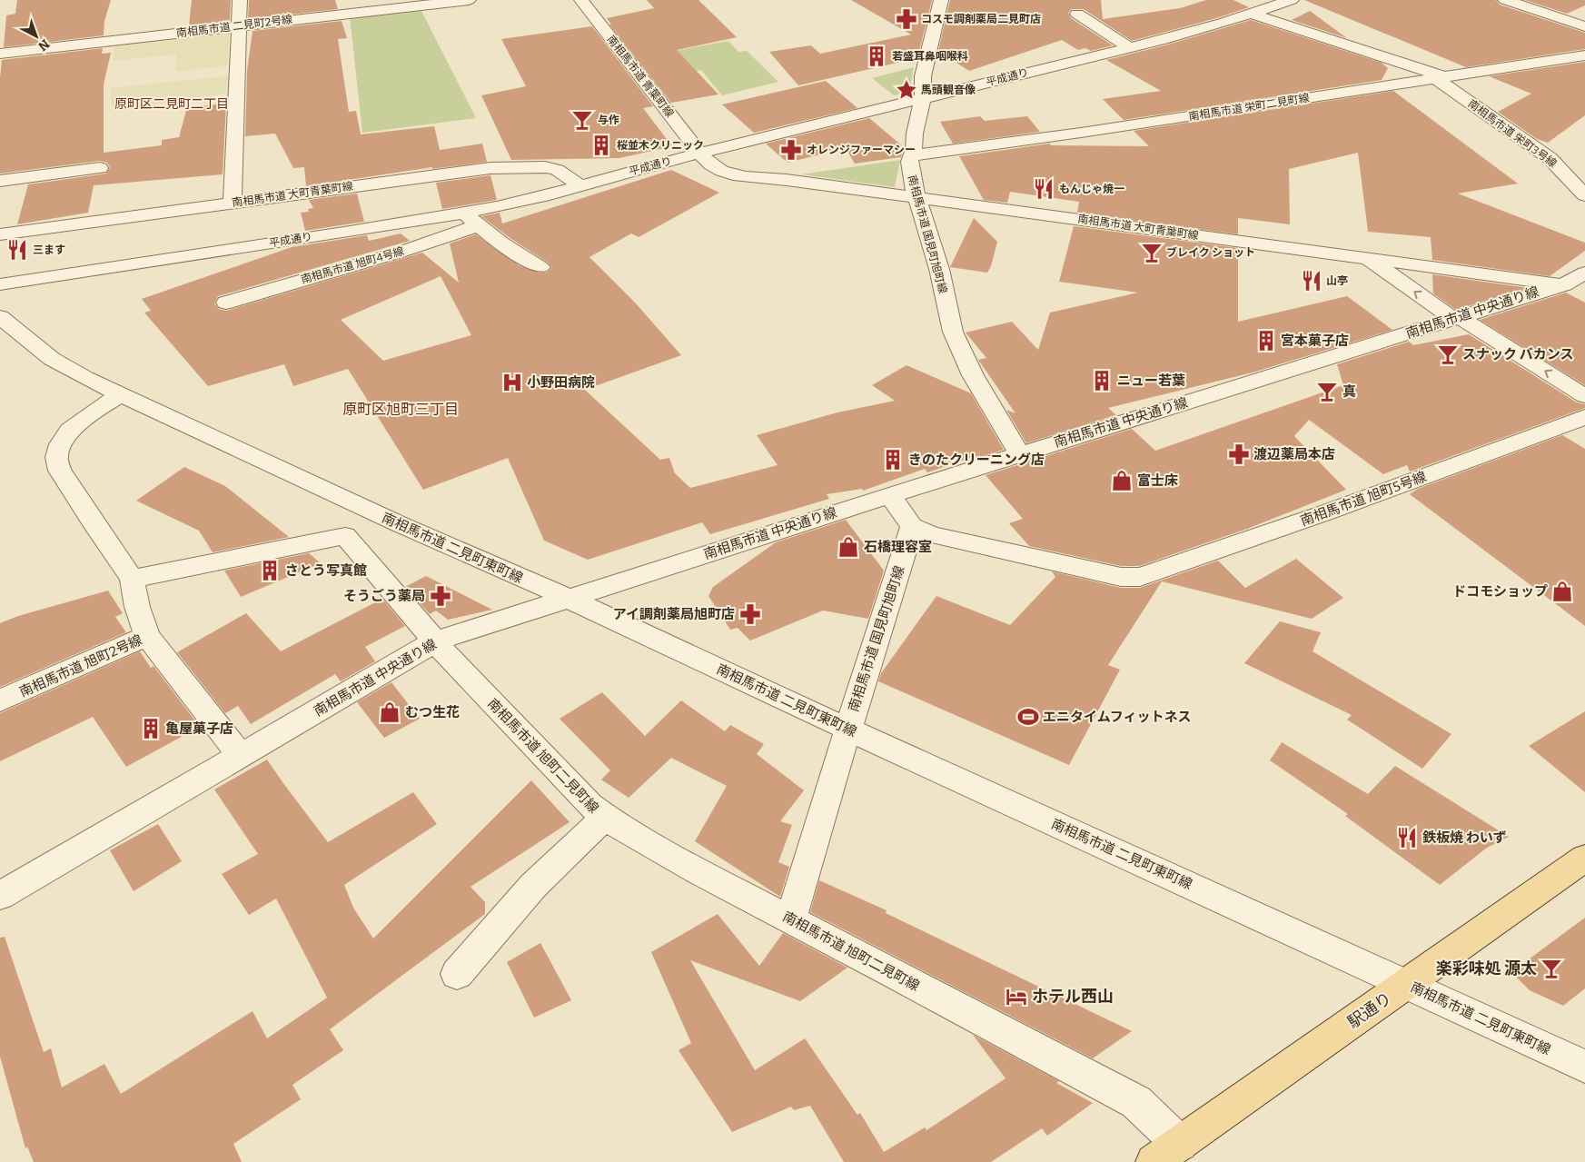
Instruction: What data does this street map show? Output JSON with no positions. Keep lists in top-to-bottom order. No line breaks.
{"streets":{"main road":["駅通り"],"street":["南相馬市道 二見町2号線","南相馬市道 青葉町線","平成通り","南相馬市道 栄町二見町線","南相馬市道 栄町3号線","南相馬市道 大町青葉町線","南相馬市道 国見町旭町線","南相馬市道 旭町4号線","南相馬市道 中央通り線","南相馬市道 旭町5号線","南相馬市道 二見町東町線","南相馬市道 旭町2号線","南相馬市道 旭町二見町線"]},"crossings":[["南相馬市道 青葉町線","平成通り"],["南相馬市道 青葉町線","南相馬市道 大町青葉町線"],["平成通り","南相馬市道 大町青葉町線"],["平成通り","南相馬市道 国見町旭町線"],["平成通り","南相馬市道 旭町4号線"],["南相馬市道 栄町二見町線","南相馬市道 栄町3号線"],["南相馬市道 栄町二見町線","南相馬市道 国見町旭町線"],["南相馬市道 大町青葉町線","南相馬市道 国見町旭町線"],["南相馬市道 大町青葉町線","南相馬市道 中央通り線"],["南相馬市道 国見町旭町線","南相馬市道 中央通り線"],["南相馬市道 国見町旭町線","南相馬市道 旭町5号線"],["南相馬市道 国見町旭町線","南相馬市道 二見町東町線"],["南相馬市道 国見町旭町線","南相馬市道 旭町二見町線"],["南相馬市道 中央通り線","南相馬市道 二見町東町線"],["南相馬市道 中央通り線","南相馬市道 旭町2号線"],["南相馬市道 中央通り線","南相馬市道 旭町二見町線"],["南相馬市道 二見町東町線","駅通り"],["南相馬市道 旭町二見町線","駅通り"]],"districts":["原町区二見町二丁目","原町区旭町三丁目"],"places":{"pharmacy":["コスモ調剤薬局二見町店","オレンジファーマシー","渡辺薬局本店","そうごう薬局","アイ調剤薬局旭町店"],"building":["若盛耳鼻咽喉科","桜並木クリニック","宮本菓子店","ニュー若葉","きのたクリーニング店","さとう写真館","亀屋菓子店"],"place":["馬頭観音像"],"bar":["与作","ブレイク ショット","スナック バカンス","真","楽彩味処 源太"],"restaurant":["もんじゃ焼一","三ます","山亭","鉄板焼 わいず"],"hospital":["小野田病院"],"shop":["富士床","石橋理容室","ドコモショップ","むつ生花"],"sports":["エニタイムフィットネス"],"hotel":["ホテル西山"]},"north":"bottom right"}
